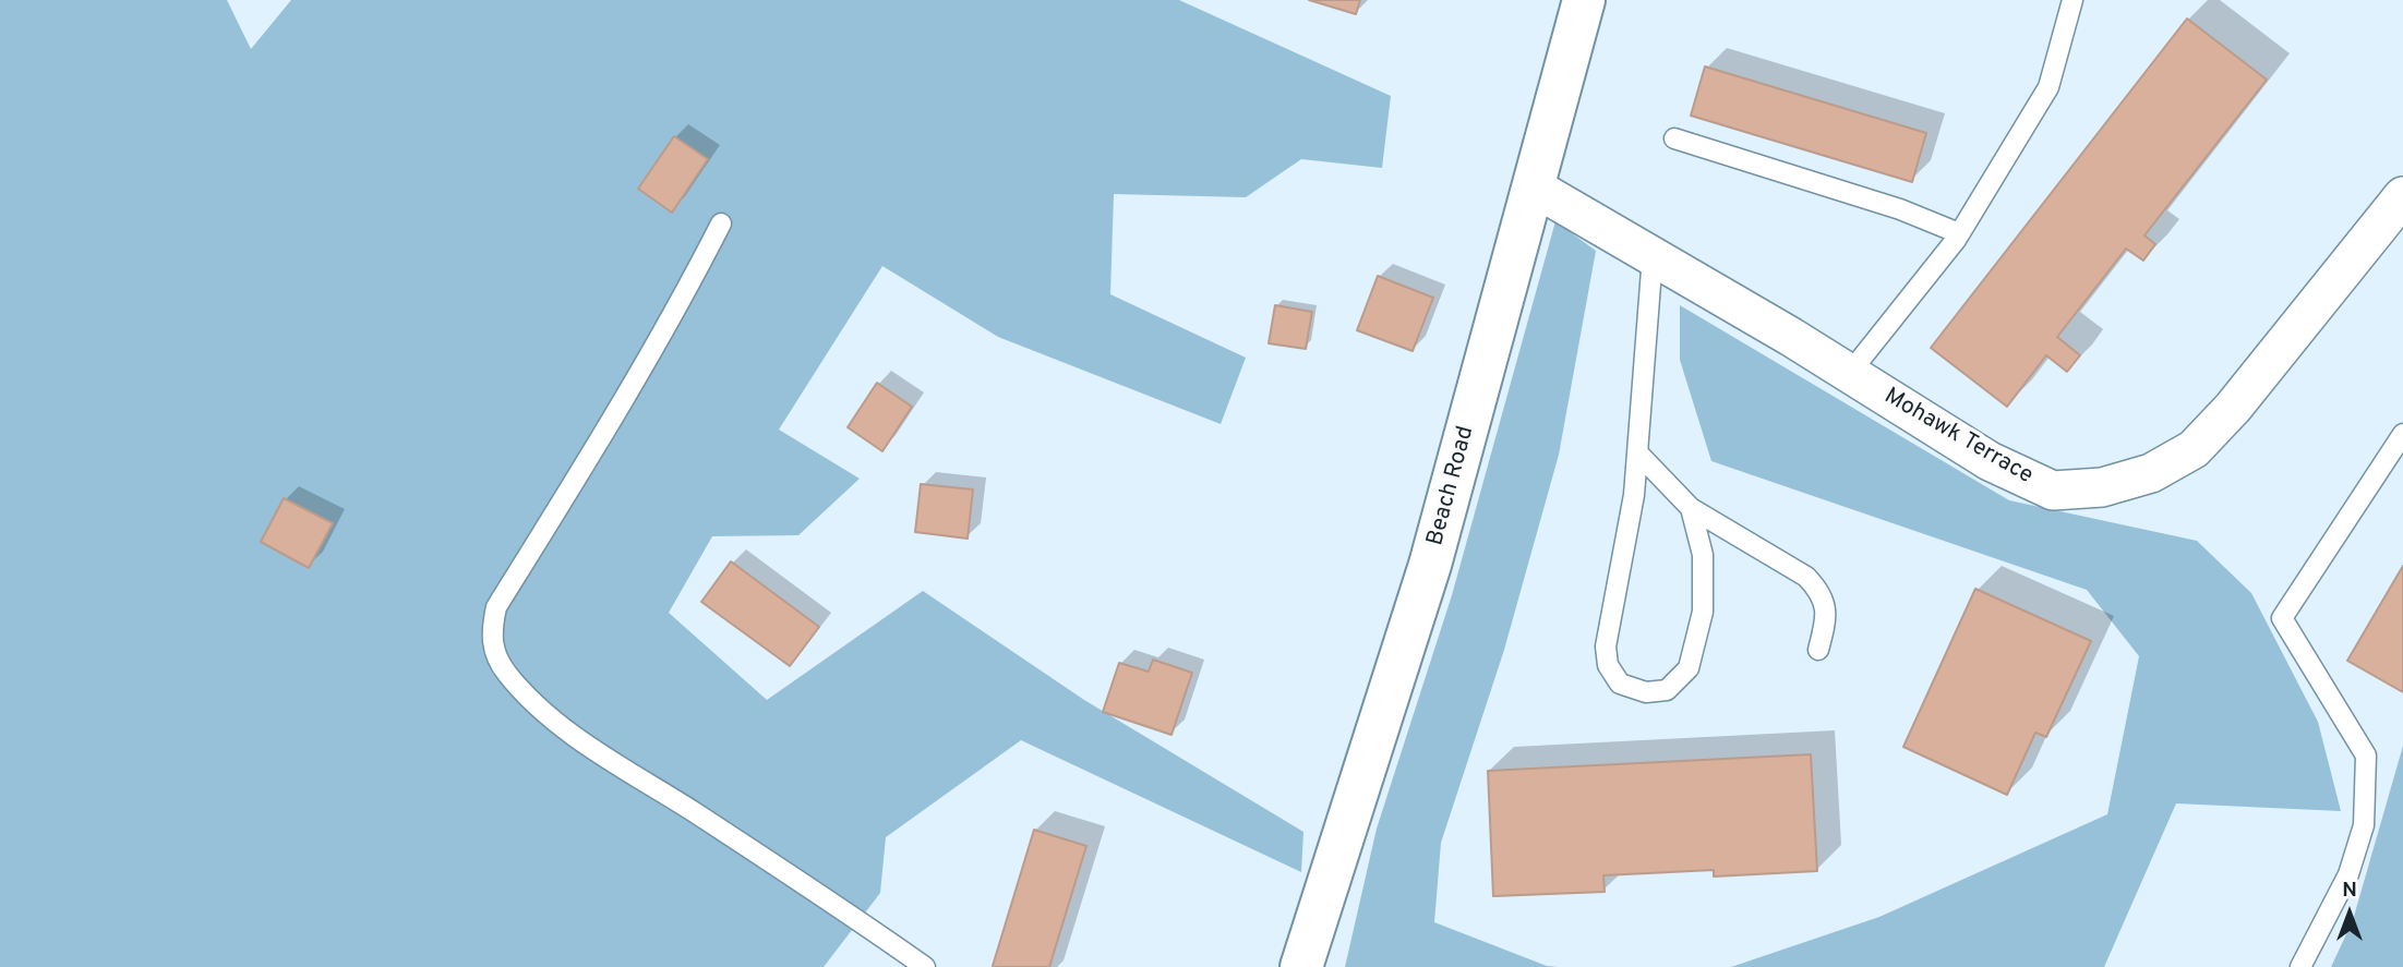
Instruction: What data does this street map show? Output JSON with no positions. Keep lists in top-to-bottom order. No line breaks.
{"streets":{"street":["Mohawk Terrace","Beach Road"]},"crossings":[["Mohawk Terrace","Beach Road"]],"north":"top"}
